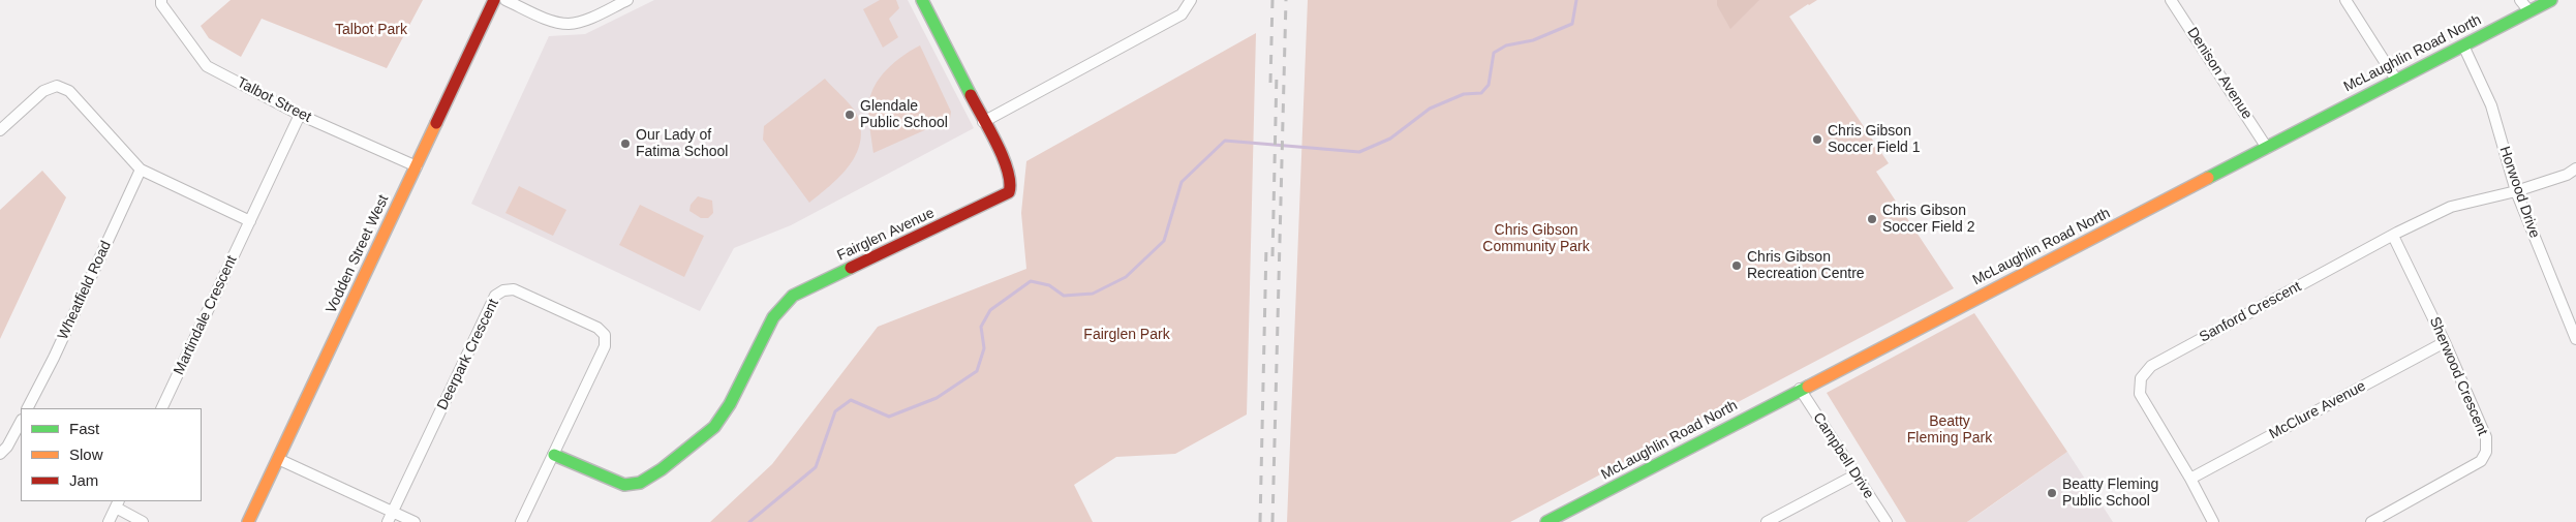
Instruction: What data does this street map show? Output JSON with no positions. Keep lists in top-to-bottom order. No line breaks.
{"streets":{"street":["McLaughlin Road North","Denison Avenue","Talbot Street","Horwood Drive","Fairglen Avenue","Vodden Street West","Wheatfield Road","Sanford Crescent","Martindale Crescent","Deerpark Crescent","Sherwood Crescent","McClure Avenue","Campbell Drive"]},"crossings":[["McLaughlin Road North","Denison Avenue"],["McLaughlin Road North","Horwood Drive"],["McLaughlin Road North","Campbell Drive"],["Talbot Street","Vodden Street West"],["Talbot Street","Martindale Crescent"],["Horwood Drive","Sanford Crescent"],["Fairglen Avenue","Deerpark Crescent"],["Sanford Crescent","Sherwood Crescent"],["Sanford Crescent","McClure Avenue"],["Sherwood Crescent","McClure Avenue"]],"parks":["Talbot Park","Chris Gibson Community Park","Fairglen Park","Beatty Fleming Park"],"places":["Glendale Public School","Chris Gibson Soccer Field 1","Our Lady of Fatima School","Chris Gibson Soccer Field 2","Chris Gibson Recreation Centre","Beatty Fleming Public School"],"legend":["Fast","Slow","Jam"]}
